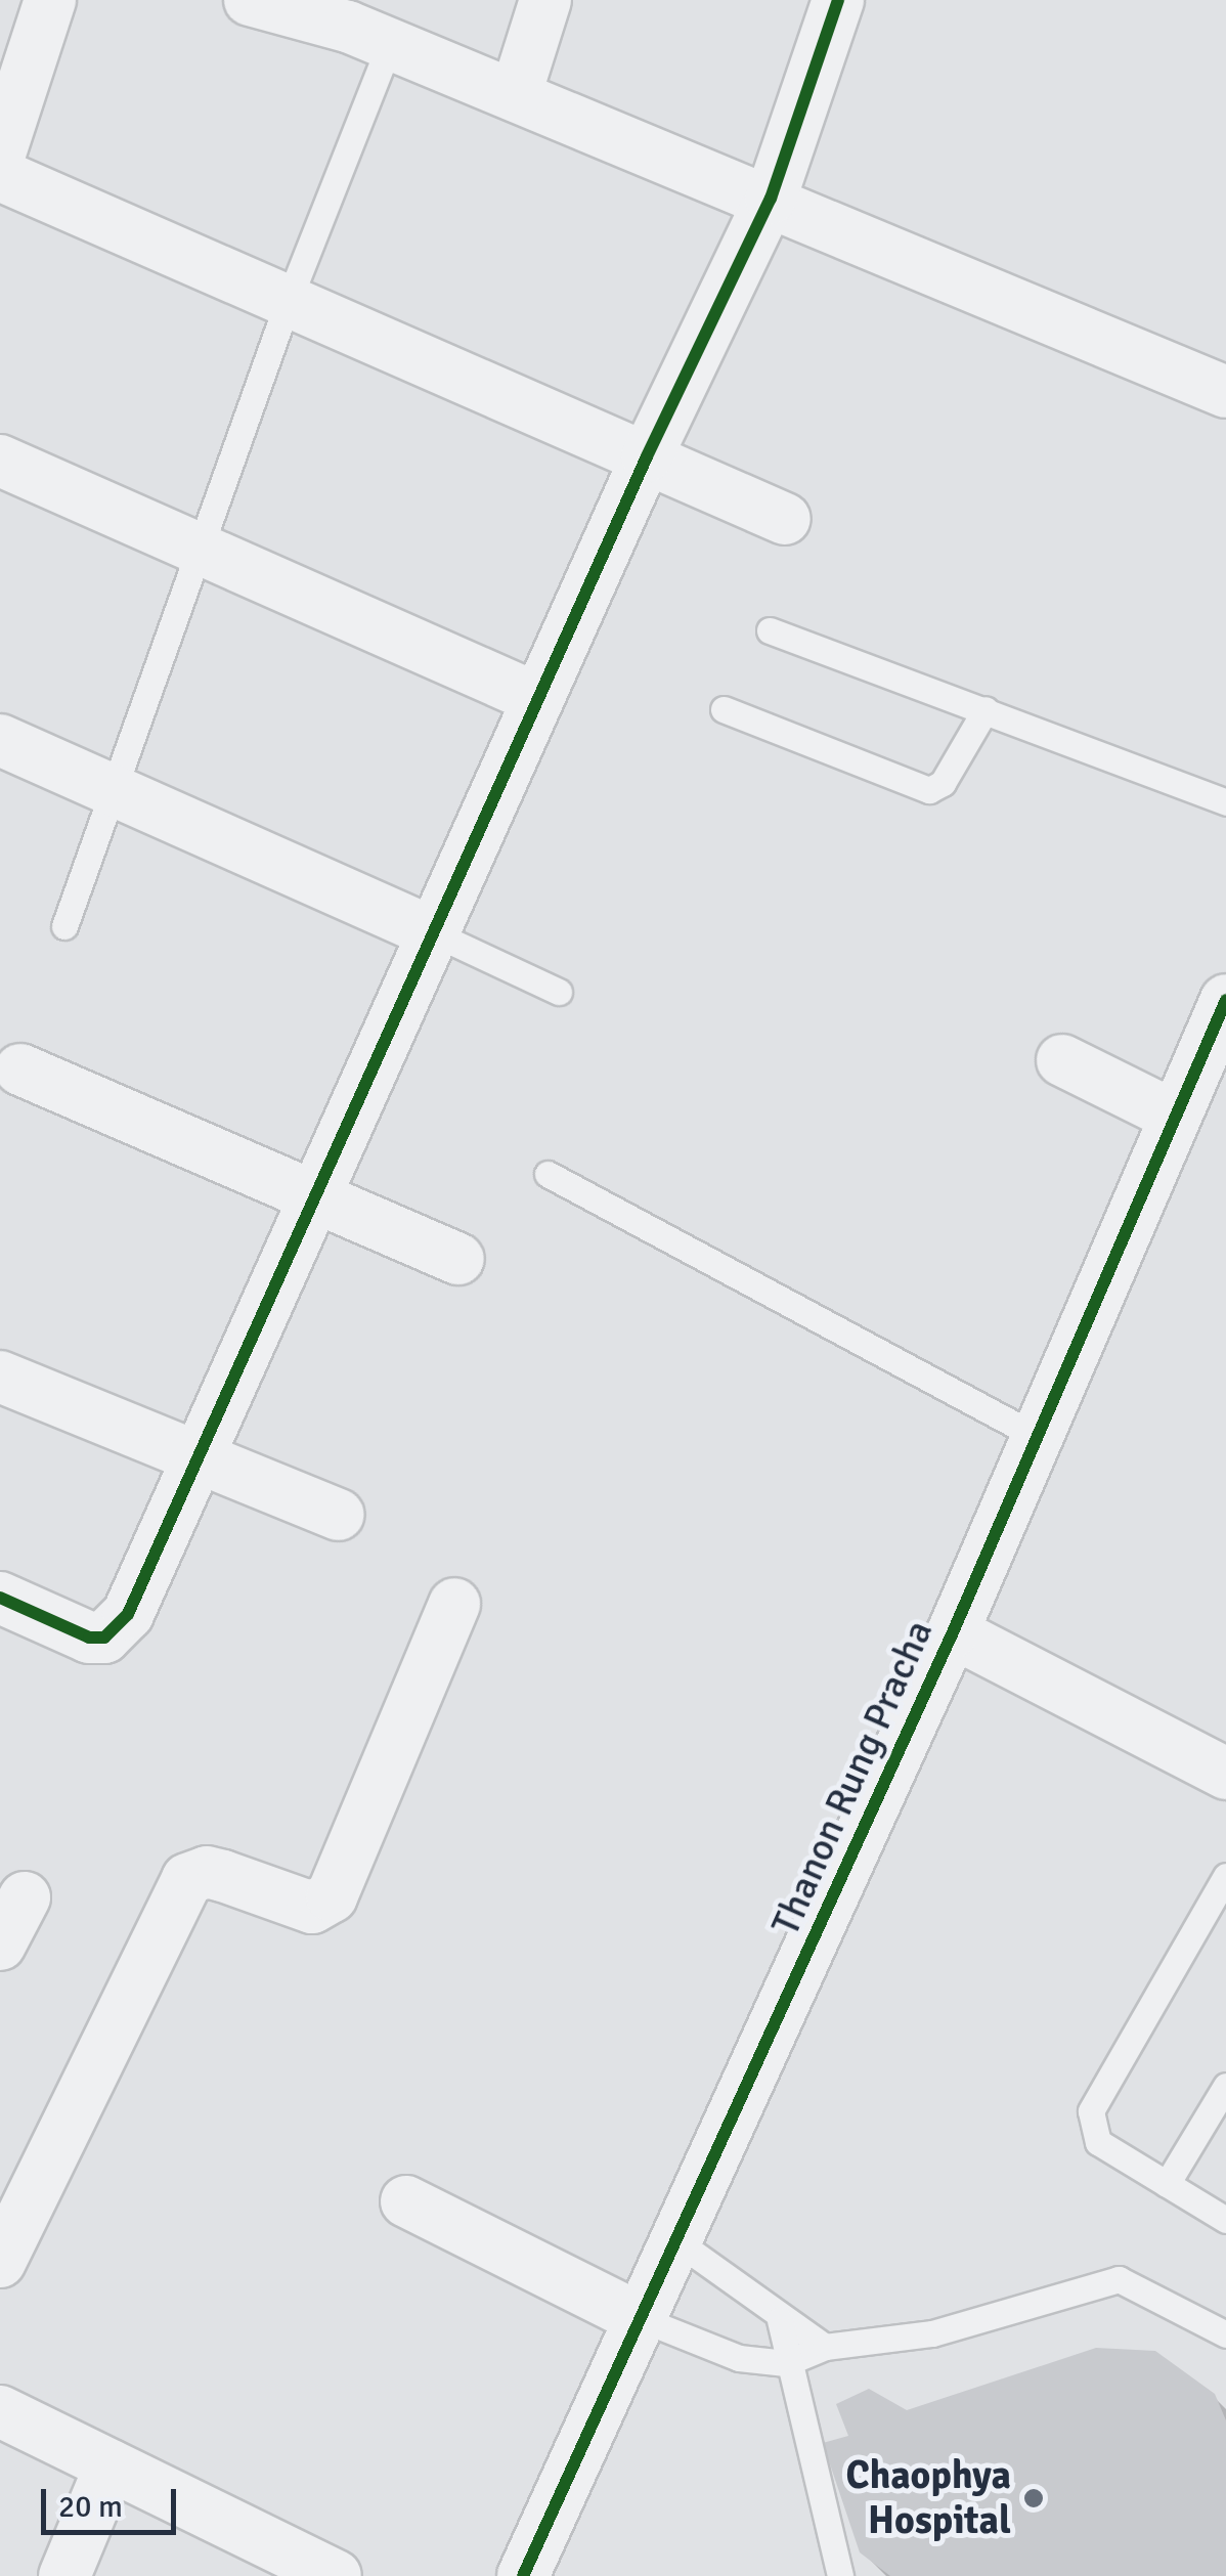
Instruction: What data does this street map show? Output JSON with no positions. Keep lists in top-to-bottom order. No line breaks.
{"streets":{"street":["Thanon Rung Pracha"]},"places":["Chaophya Hospital"],"scale_bar":"20 m"}
